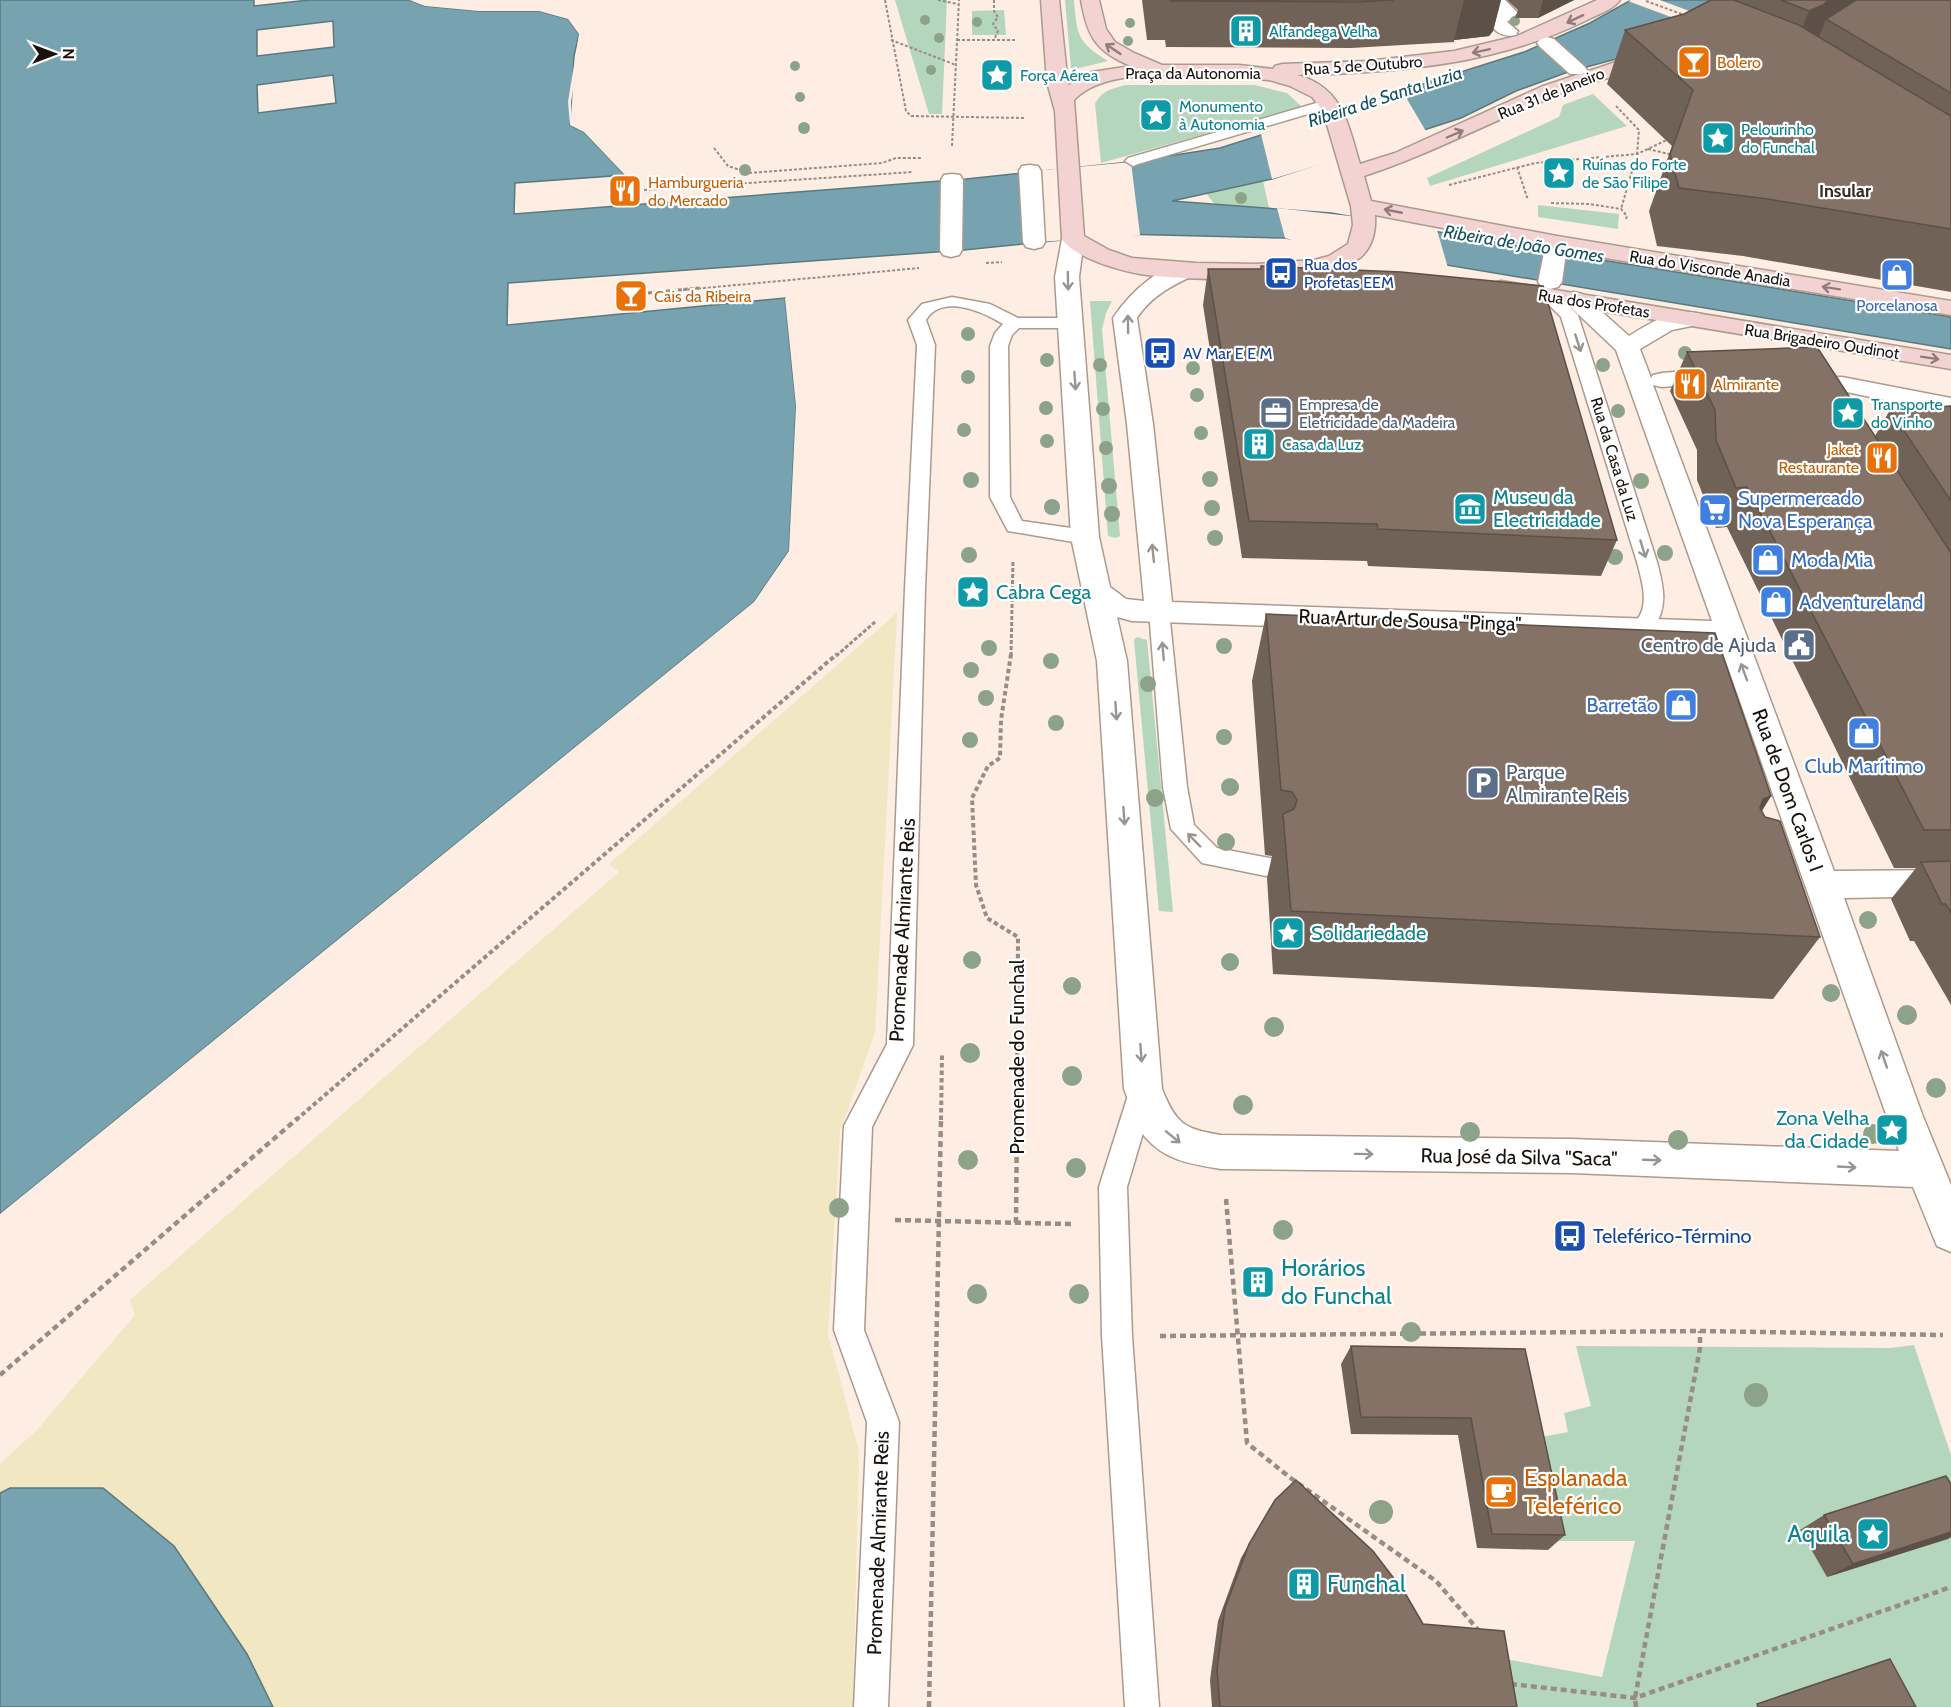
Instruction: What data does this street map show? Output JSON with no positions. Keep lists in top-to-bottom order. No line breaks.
{"streets":{"main road":["Rua 5 de Outubro","Praça da Autonomia","Rua 31 de Janeiro","Rua do Visconde Anadia","Rua dos Profetas","Rua Brigadeiro Oudinot"],"street":["Rua Artur de Sousa \"Pinga\"","Rua de Dom Carlos I","Rua José da Silva \"Saca\""],"lane":["Rua da Casa da Luz","Promenade Almirante Reis"],"path":["Promenade do Funchal"]},"crossings":[["Rua 5 de Outubro","Praça da Autonomia"],["Rua dos Profetas","Rua Brigadeiro Oudinot"],["Rua dos Profetas","Rua da Casa da Luz"],["Rua dos Profetas","Rua de Dom Carlos I"],["Rua da Casa da Luz","Rua Artur de Sousa \"Pinga\""],["Rua Artur de Sousa \"Pinga\"","Rua de Dom Carlos I"],["Rua Artur de Sousa \"Pinga\"","Rua José da Silva \"Saca\""],["Rua de Dom Carlos I","Rua José da Silva \"Saca\""]],"one_way":["Rua 5 de Outubro","Rua 31 de Janeiro","Rua do Visconde Anadia","Rua Brigadeiro Oudinot","Rua da Casa da Luz","Rua de Dom Carlos I"],"districts":["Insular"],"water":["Ribeira de Santa Luzia","Ribeira de João Gomes"],"places":{"building":["Alfandega Velha","Casa da Luz","Horários do Funchal","Funchal"],"bar":["Bolero","Cais da Ribeira"],"place":["Força Aérea","Monumento à Autonomia","Pelourinho do Funchal","Ruínas do Forte de São Filipe","Transporte do Vinho","Cabra Cega","Solidariedade","Zona Velha da Cidade","Aquila"],"restaurant":["Hamburgueria do Mercado","Almirante","Jaket Restaurante"],"bus stop":["Rua dos Profetas EEM","AV Mar E E M","Teleférico-Término"],"shop":["Porcelanosa","Moda Mia","Adventureland","Barretão","Club Marítimo"],"office":["Empresa de Eletricidade da Madeira"],"museum":["Museu da Electricidade"],"supermarket":["Supermercado Nova Esperança"],"public building":["Centro de Ajuda"],"parking":["Parque Almirante Reis"],"cafe":["Esplanada Teleférico"]},"north":"right"}
